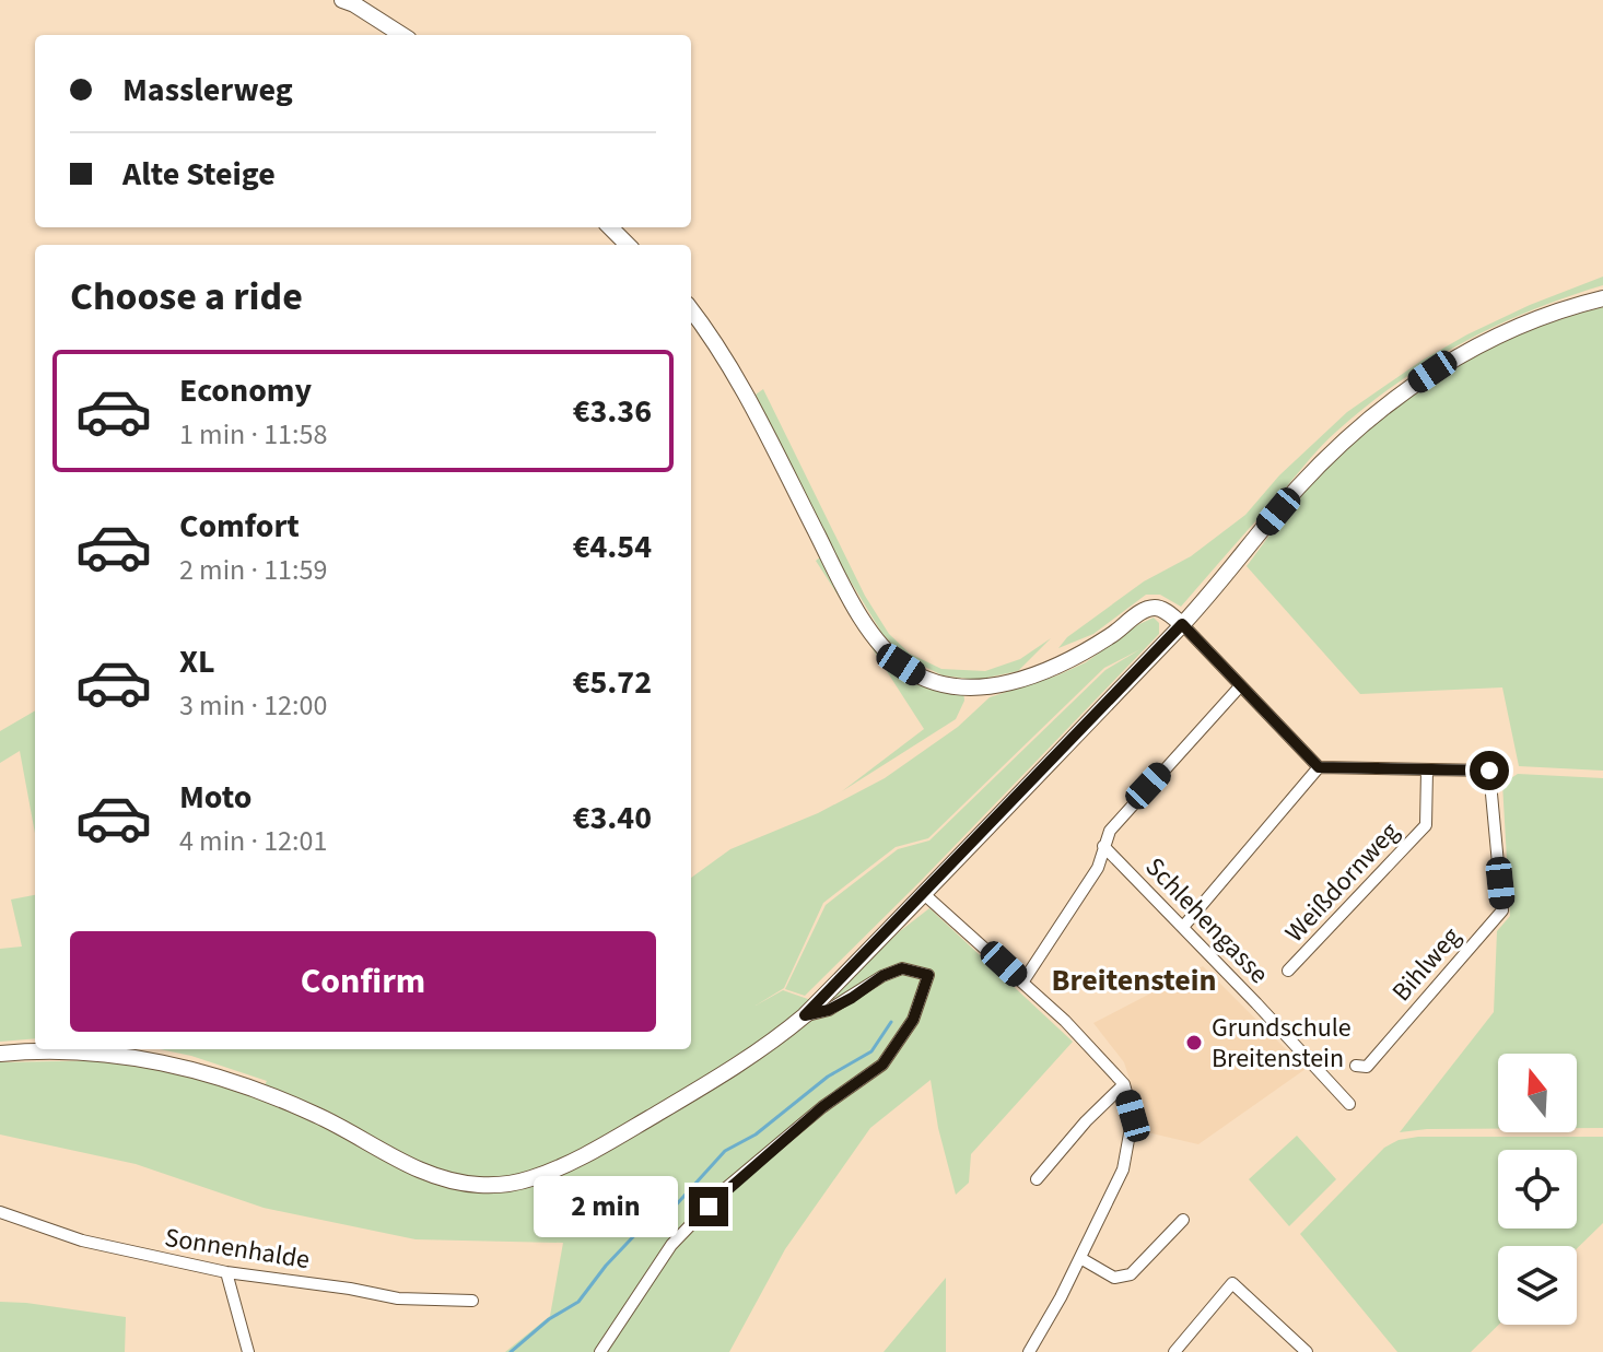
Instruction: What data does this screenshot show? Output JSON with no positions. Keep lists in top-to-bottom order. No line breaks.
{"streets":{"street":["Weißdornweg","Schlehengasse","Bihlweg","Sonnenhalde"]},"crossings":[["Weißdornweg","Bihlweg"]],"districts":["Breitenstein"],"places":["Grundschule Breitenstein"],"north":"top","page":{"banner":["Masslerweg","Alte Steige"],"heading":"Choose a ride","list":[{"name":"Economy","note":"1 min · 11:58","value":"€3.36"},{"name":"Comfort","note":"2 min · 11:59","value":"€4.54"},{"name":"XL","note":"3 min · 12:00","value":"€5.72"},{"name":"Moto","note":"4 min · 12:01","value":"€3.40"}],"buttons":"Confirm","bubble":"2 min"}}
